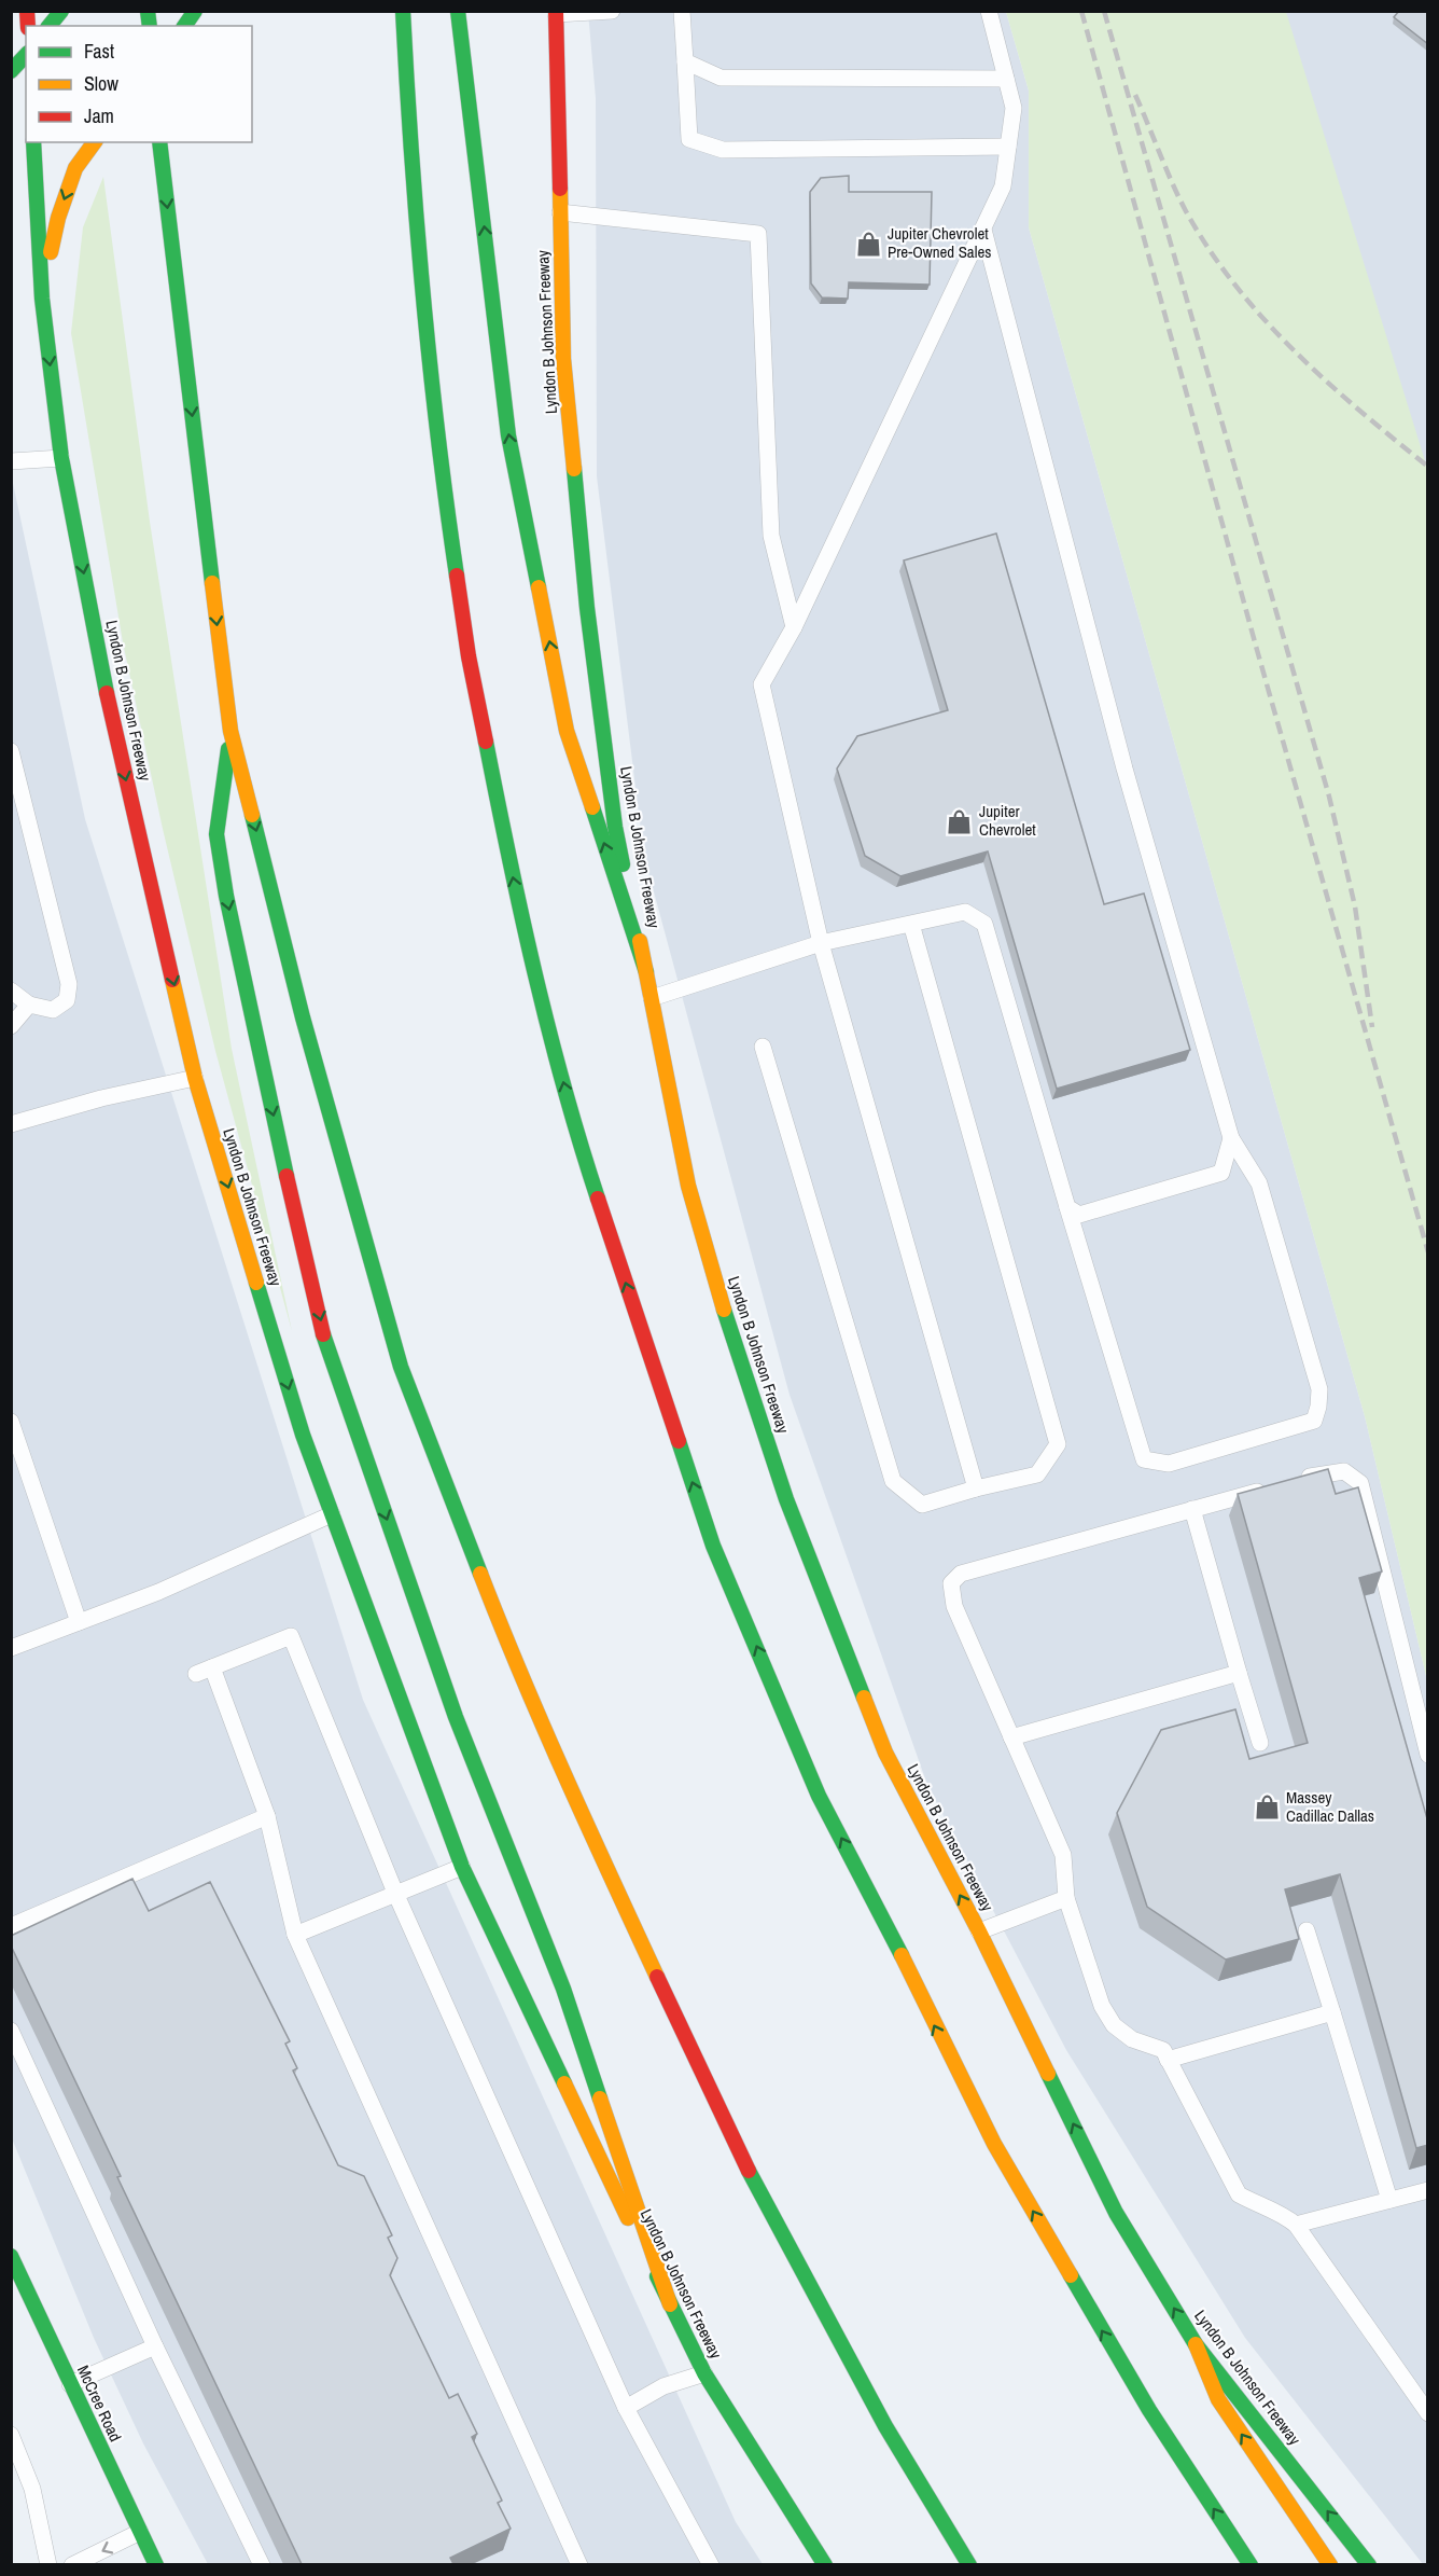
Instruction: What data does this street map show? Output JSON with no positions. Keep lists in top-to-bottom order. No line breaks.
{"streets":{"main road":["Lyndon B Johnson Freeway","McCree Road"]},"places":{"shop":["Jupiter Chevrolet Pre-Owned Sales","Jupiter Chevrolet","Massey Cadillac Dallas"]},"legend":["Fast","Slow","Jam"]}
